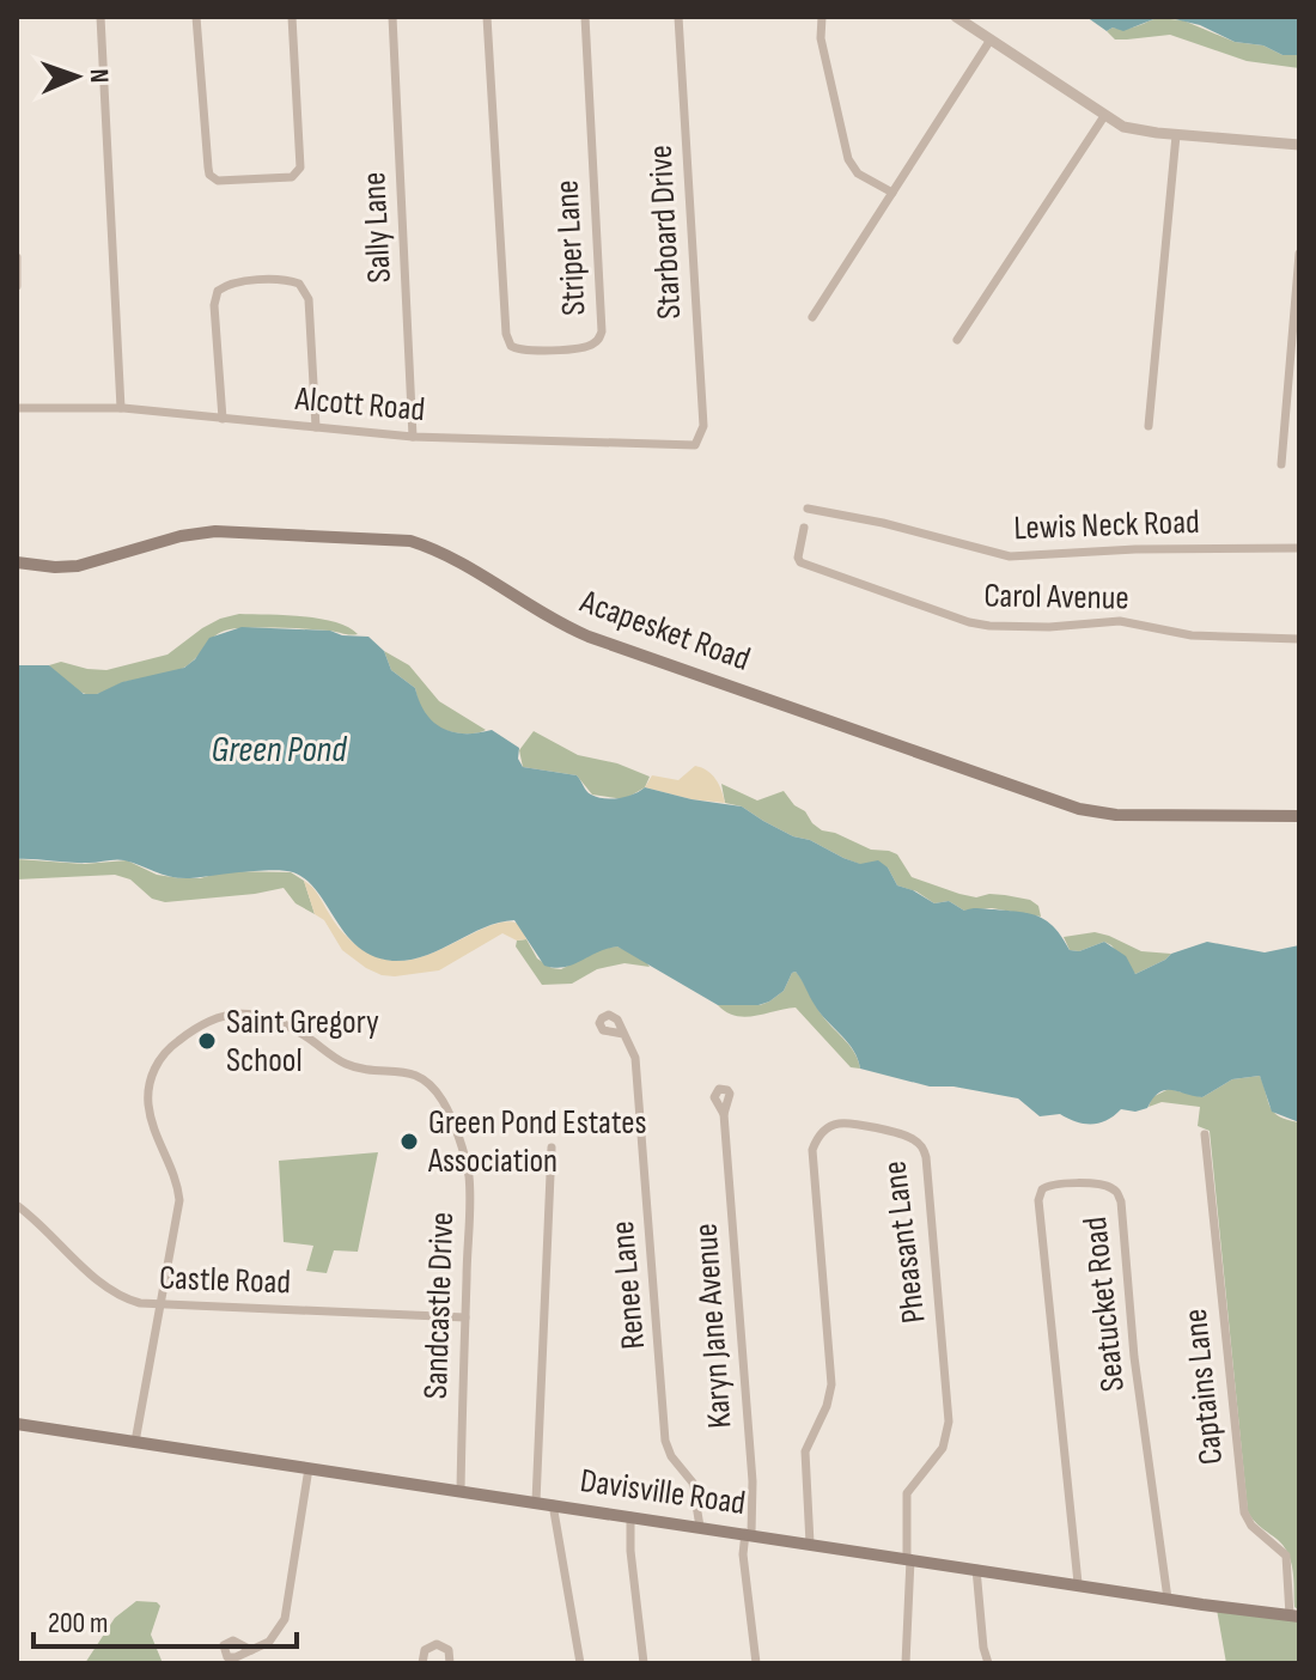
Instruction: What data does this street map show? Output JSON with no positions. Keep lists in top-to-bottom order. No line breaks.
{"streets":{"main road":["Acapesket Road","Davisville Road"],"street":["Sally Lane","Starboard Drive","Striper Lane","Alcott Road","Lewis Neck Road","Carol Avenue","Pheasant Lane","Castle Road","Renee Lane","Seatucket Road","Sandcastle Drive","Karyn Jane Avenue","Captains Lane"]},"crossings":[["Sally Lane","Alcott Road"],["Starboard Drive","Alcott Road"],["Pheasant Lane","Davisville Road"],["Castle Road","Sandcastle Drive"],["Renee Lane","Davisville Road"],["Seatucket Road","Davisville Road"],["Sandcastle Drive","Davisville Road"],["Karyn Jane Avenue","Davisville Road"],["Captains Lane","Davisville Road"]],"water":["Green Pond"],"places":["Saint Gregory School","Green Pond Estates Association"],"scale_bar":"200 m","north":"right"}
